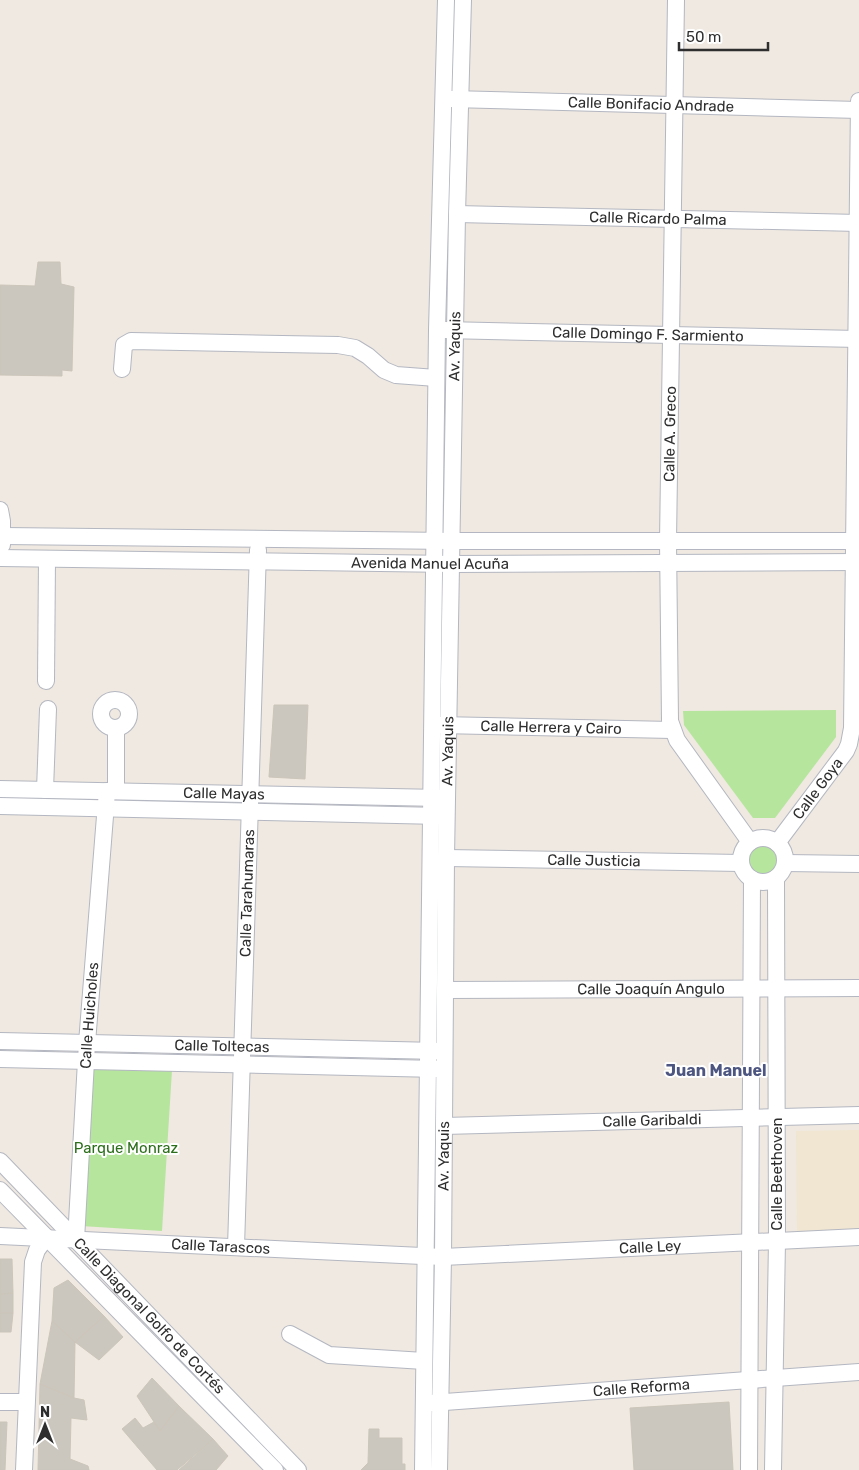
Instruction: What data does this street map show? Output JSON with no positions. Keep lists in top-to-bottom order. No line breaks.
{"streets":{"street":["Calle Bonifacio Andrade","Calle Ricardo Palma","Calle Domingo F. Sarmiento","Av. Yaquis","Calle A. Greco","Avenida Manuel Acuña","Calle Herrera y Cairo","Calle Goya","Calle Mayas","Calle Justicia","Calle Tarahumaras","Calle Joaquín Angulo","Calle Huicholes","Calle Toltecas","Calle Garibaldi","Calle Beethoven","Calle Tarascos","Calle Ley","Calle Diagonal Golfo de Cortés","Calle Reforma"]},"crossings":[["Calle Bonifacio Andrade","Av. Yaquis"],["Calle Bonifacio Andrade","Calle A. Greco"],["Calle Bonifacio Andrade","Calle Goya"],["Calle Ricardo Palma","Av. Yaquis"],["Calle Ricardo Palma","Calle A. Greco"],["Calle Ricardo Palma","Calle Goya"],["Calle Domingo F. Sarmiento","Av. Yaquis"],["Calle Domingo F. Sarmiento","Calle A. Greco"],["Calle Domingo F. Sarmiento","Calle Goya"],["Av. Yaquis","Avenida Manuel Acuña"],["Av. Yaquis","Calle Herrera y Cairo"],["Av. Yaquis","Calle Mayas"],["Av. Yaquis","Calle Justicia"],["Av. Yaquis","Calle Joaquín Angulo"],["Av. Yaquis","Calle Toltecas"],["Av. Yaquis","Calle Garibaldi"],["Av. Yaquis","Calle Tarascos"],["Av. Yaquis","Calle Ley"],["Av. Yaquis","Calle Reforma"],["Calle A. Greco","Avenida Manuel Acuña"],["Calle A. Greco","Calle Herrera y Cairo"],["Calle A. Greco","Calle Goya"],["Calle A. Greco","Calle Justicia"],["Calle A. Greco","Calle Beethoven"],["Avenida Manuel Acuña","Calle Goya"],["Avenida Manuel Acuña","Calle Tarahumaras"],["Calle Goya","Calle Justicia"],["Calle Goya","Calle Beethoven"],["Calle Mayas","Calle Tarahumaras"],["Calle Mayas","Calle Huicholes"],["Calle Justicia","Calle Beethoven"],["Calle Tarahumaras","Calle Toltecas"],["Calle Tarahumaras","Calle Tarascos"],["Calle Joaquín Angulo","Calle Beethoven"],["Calle Huicholes","Calle Toltecas"],["Calle Huicholes","Calle Tarascos"],["Calle Huicholes","Calle Diagonal Golfo de Cortés"],["Calle Garibaldi","Calle Beethoven"],["Calle Beethoven","Calle Ley"],["Calle Beethoven","Calle Reforma"],["Calle Tarascos","Calle Ley"],["Calle Tarascos","Calle Diagonal Golfo de Cortés"]],"districts":["Juan Manuel"],"parks":["Parque Monraz"],"scale_bar":"50 m","north":"top"}
